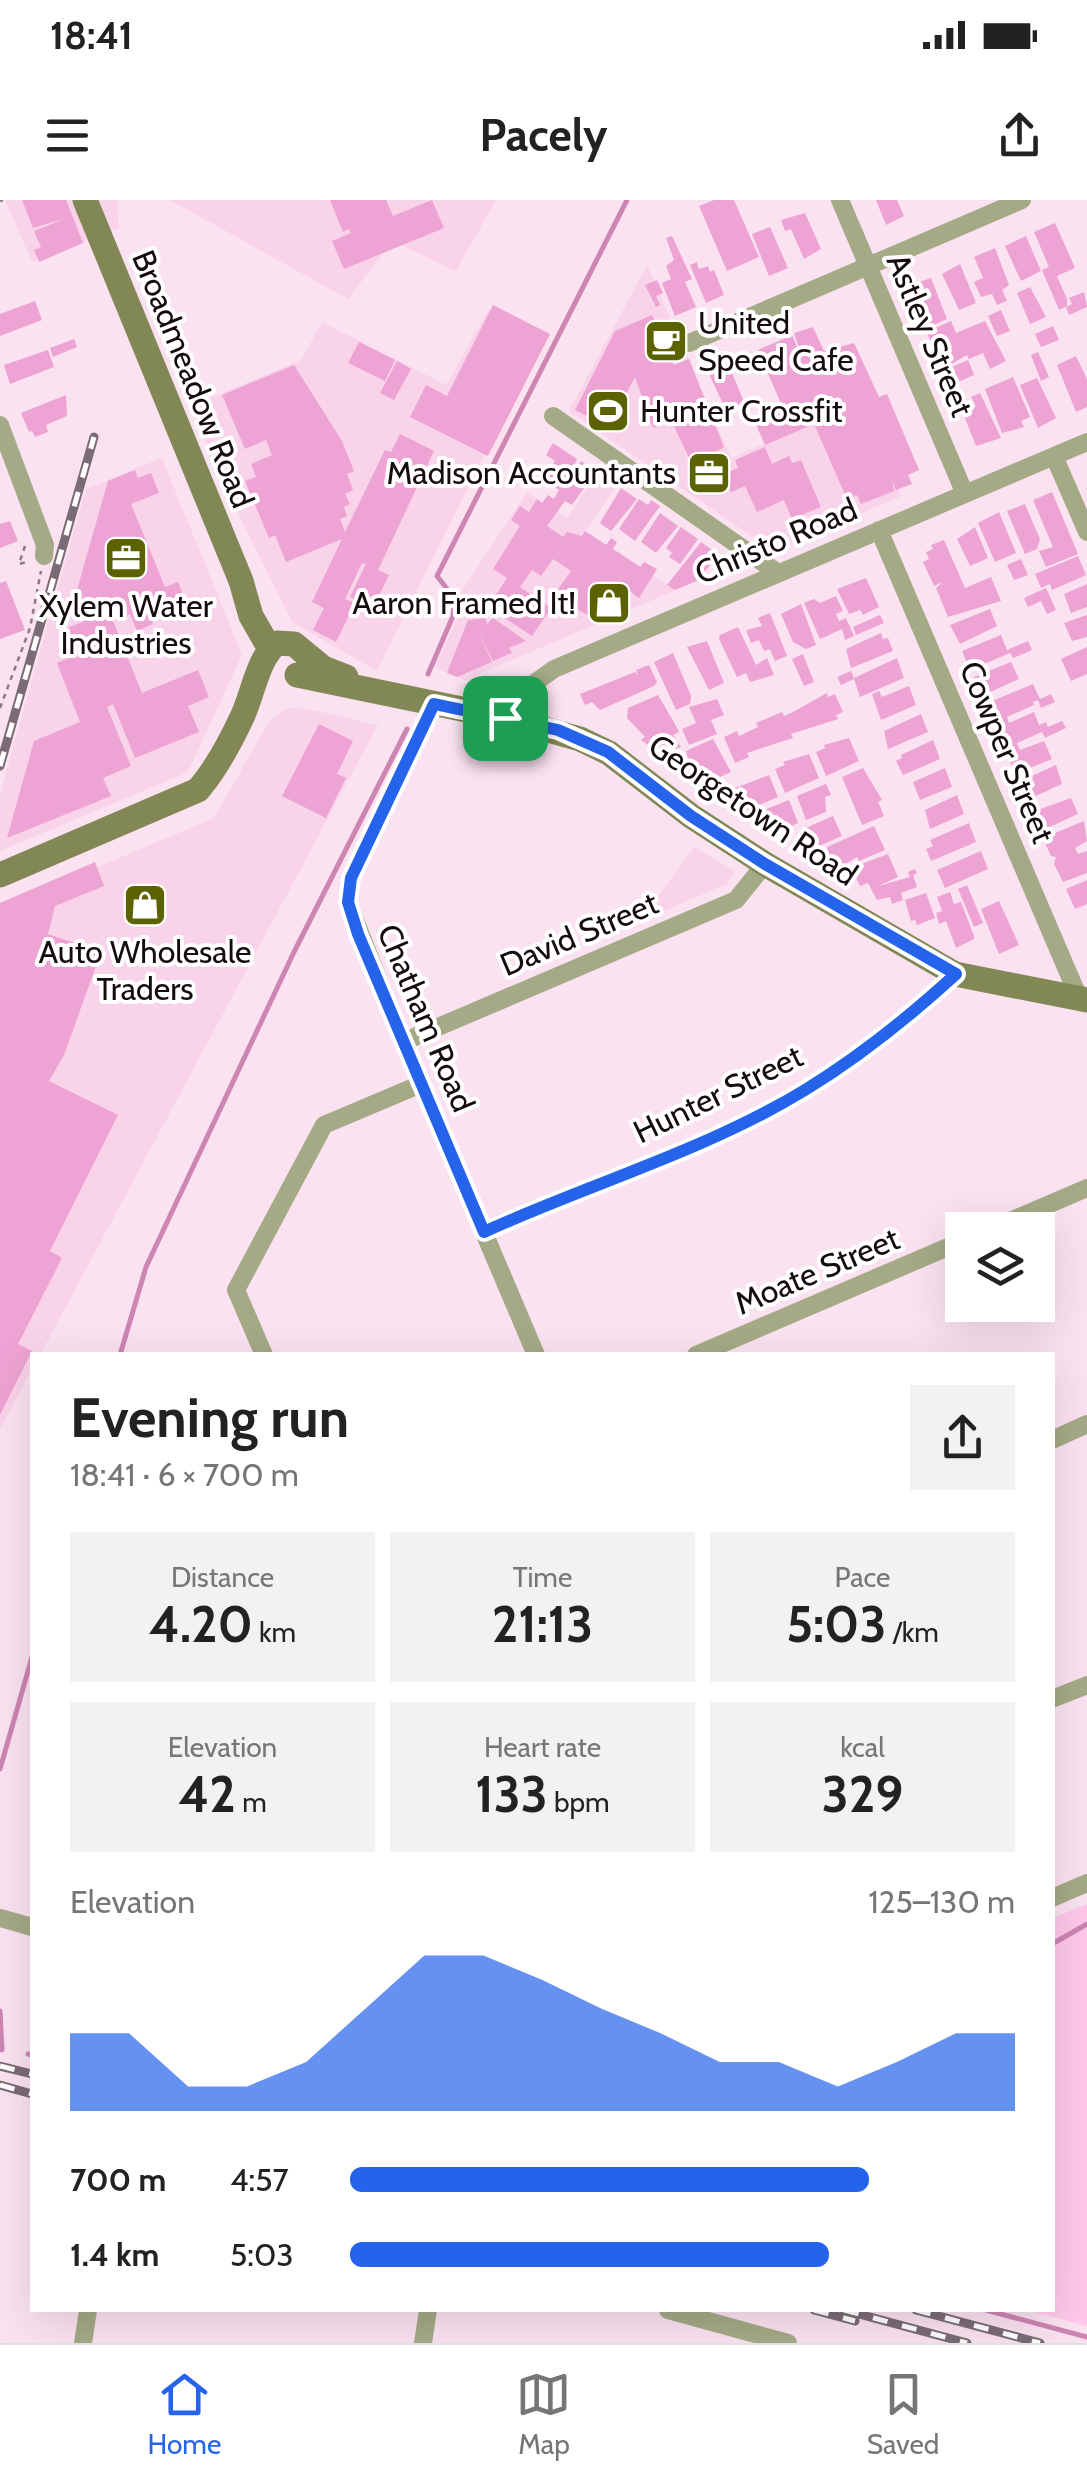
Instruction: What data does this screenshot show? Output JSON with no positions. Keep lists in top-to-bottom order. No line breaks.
{"streets":{"street":["Astley Street","Broadmeadow Road","Christo Road","Cowper Street","Georgetown Road","David Street","Chatham Road","Hunter Street","Moate Street"]},"crossings":[["Astley Street","Christo Road"],["Broadmeadow Road","Georgetown Road"],["Christo Road","Cowper Street"],["Christo Road","Georgetown Road"],["Cowper Street","Georgetown Road"],["Georgetown Road","David Street"],["Georgetown Road","Chatham Road"],["Georgetown Road","Hunter Street"],["David Street","Chatham Road"],["Chatham Road","Hunter Street"]],"places":{"cafe":["United Speed Cafe"],"sports":["Hunter Crossfit"],"office":["Madison Accountants","Xylem Water Industries"],"shop":["Aaron Framed It!","Auto Wholesale Traders"]},"page":{"status":"18:41","header":"Pacely","heading":["Evening run","18:41 · 6 × 700 m"],"stats":[["Distance","4.20 km"],["Time","21:13"],["Pace","5:03 /km"],["Elevation","42 m"],["Heart rate","133 bpm"],["kcal","329"]],"chart":["Elevation","125–130 m"],"list":[{"name":"700 m","note":"4:57"},{"name":"1.4 km","note":"5:03"}],"tabs":["Home","Map","Saved"]}}
